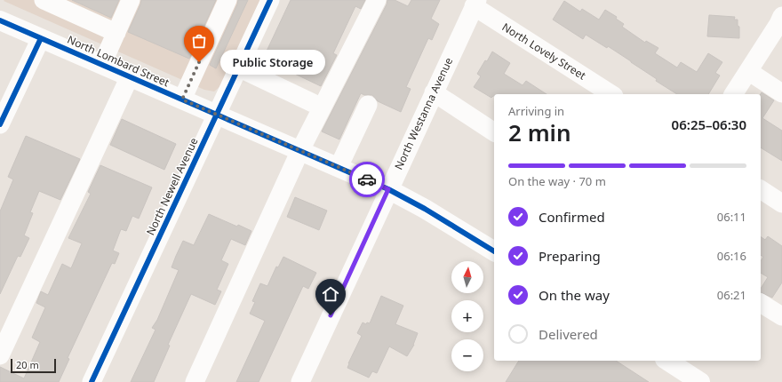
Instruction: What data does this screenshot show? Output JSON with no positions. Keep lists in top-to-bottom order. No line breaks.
{"streets":{"main road":["North Lombard Street"],"street":["North Lovely Street","North Westanna Avenue","North Newell Avenue"]},"crossings":[["North Lovely Street","North Westanna Avenue"],["North Lombard Street","North Westanna Avenue"],["North Lombard Street","North Newell Avenue"]],"places":["Public Storage"],"scale_bar":"20 m","north":"top","page":{"bubble":"Public Storage","heading":["2 min","Arriving in","06:25–06:30"],"bar":"On the way · 70 m","list":[["Confirmed","06:11"],["Preparing","06:16"],["On the way","06:21"],"Delivered"],"map_buttons":["+","−"],"scale":"20 m"}}
